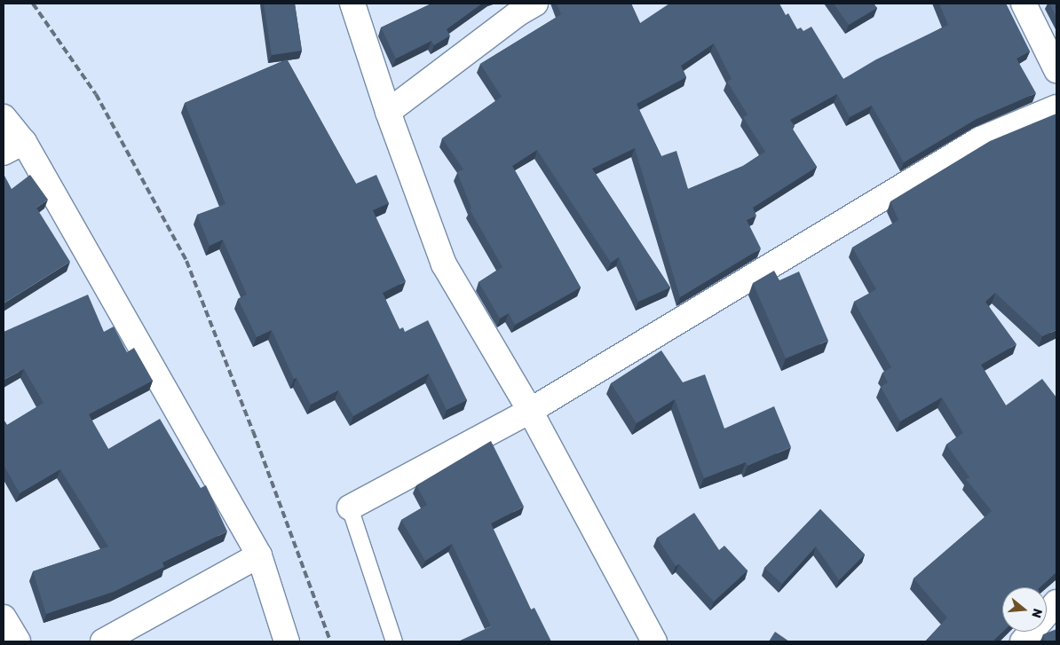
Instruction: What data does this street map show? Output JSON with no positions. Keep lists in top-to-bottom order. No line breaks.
{"north":"right"}
